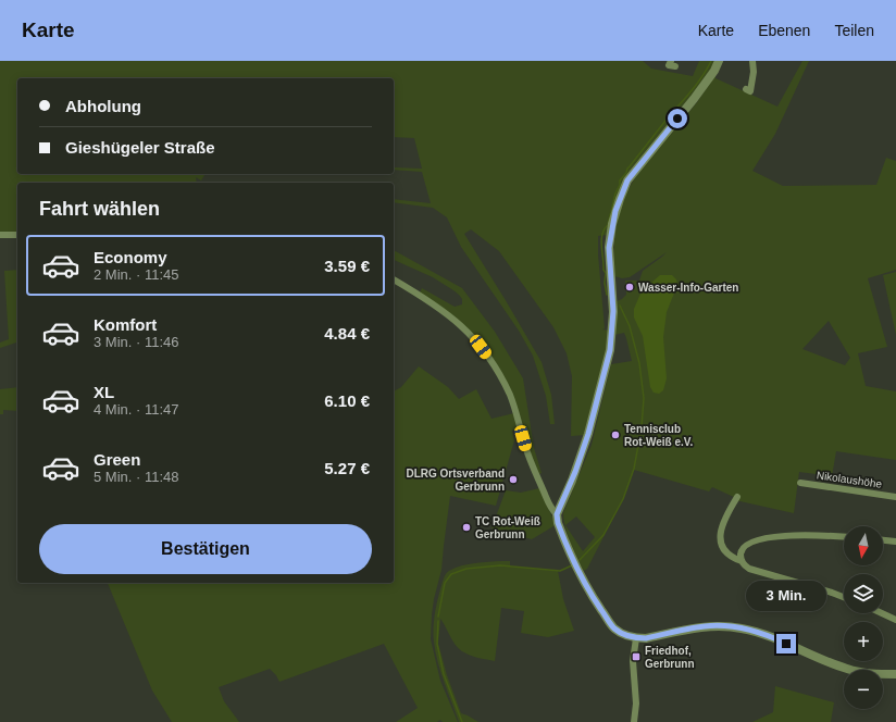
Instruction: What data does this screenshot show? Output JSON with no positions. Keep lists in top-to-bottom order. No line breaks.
{"streets":{"street":["Nikolaushöhe"]},"places":{"other":["Wasser-Info-Garten","Tennisclub Rot-Weiß e.V.","DLRG Ortsverband Gerbrunn","TC Rot-Weiß Gerbrunn"],"transit":["Friedhof, Gerbrunn"]},"north":"bottom","page":{"header":"Karte","nav":["Karte","Ebenen","Teilen"],"banner":["Abholung","Gieshügeler Straße"],"heading":"Fahrt wählen","list":[{"name":"Economy","note":"2 Min. · 11:45","value":"3.59 €"},{"name":"Komfort","note":"3 Min. · 11:46","value":"4.84 €"},{"name":"XL","note":"4 Min. · 11:47","value":"6.10 €"},{"name":"Green","note":"5 Min. · 11:48","value":"5.27 €"}],"buttons":"Bestätigen","map_buttons":["+","−"],"bubble":"3 Min."}}
